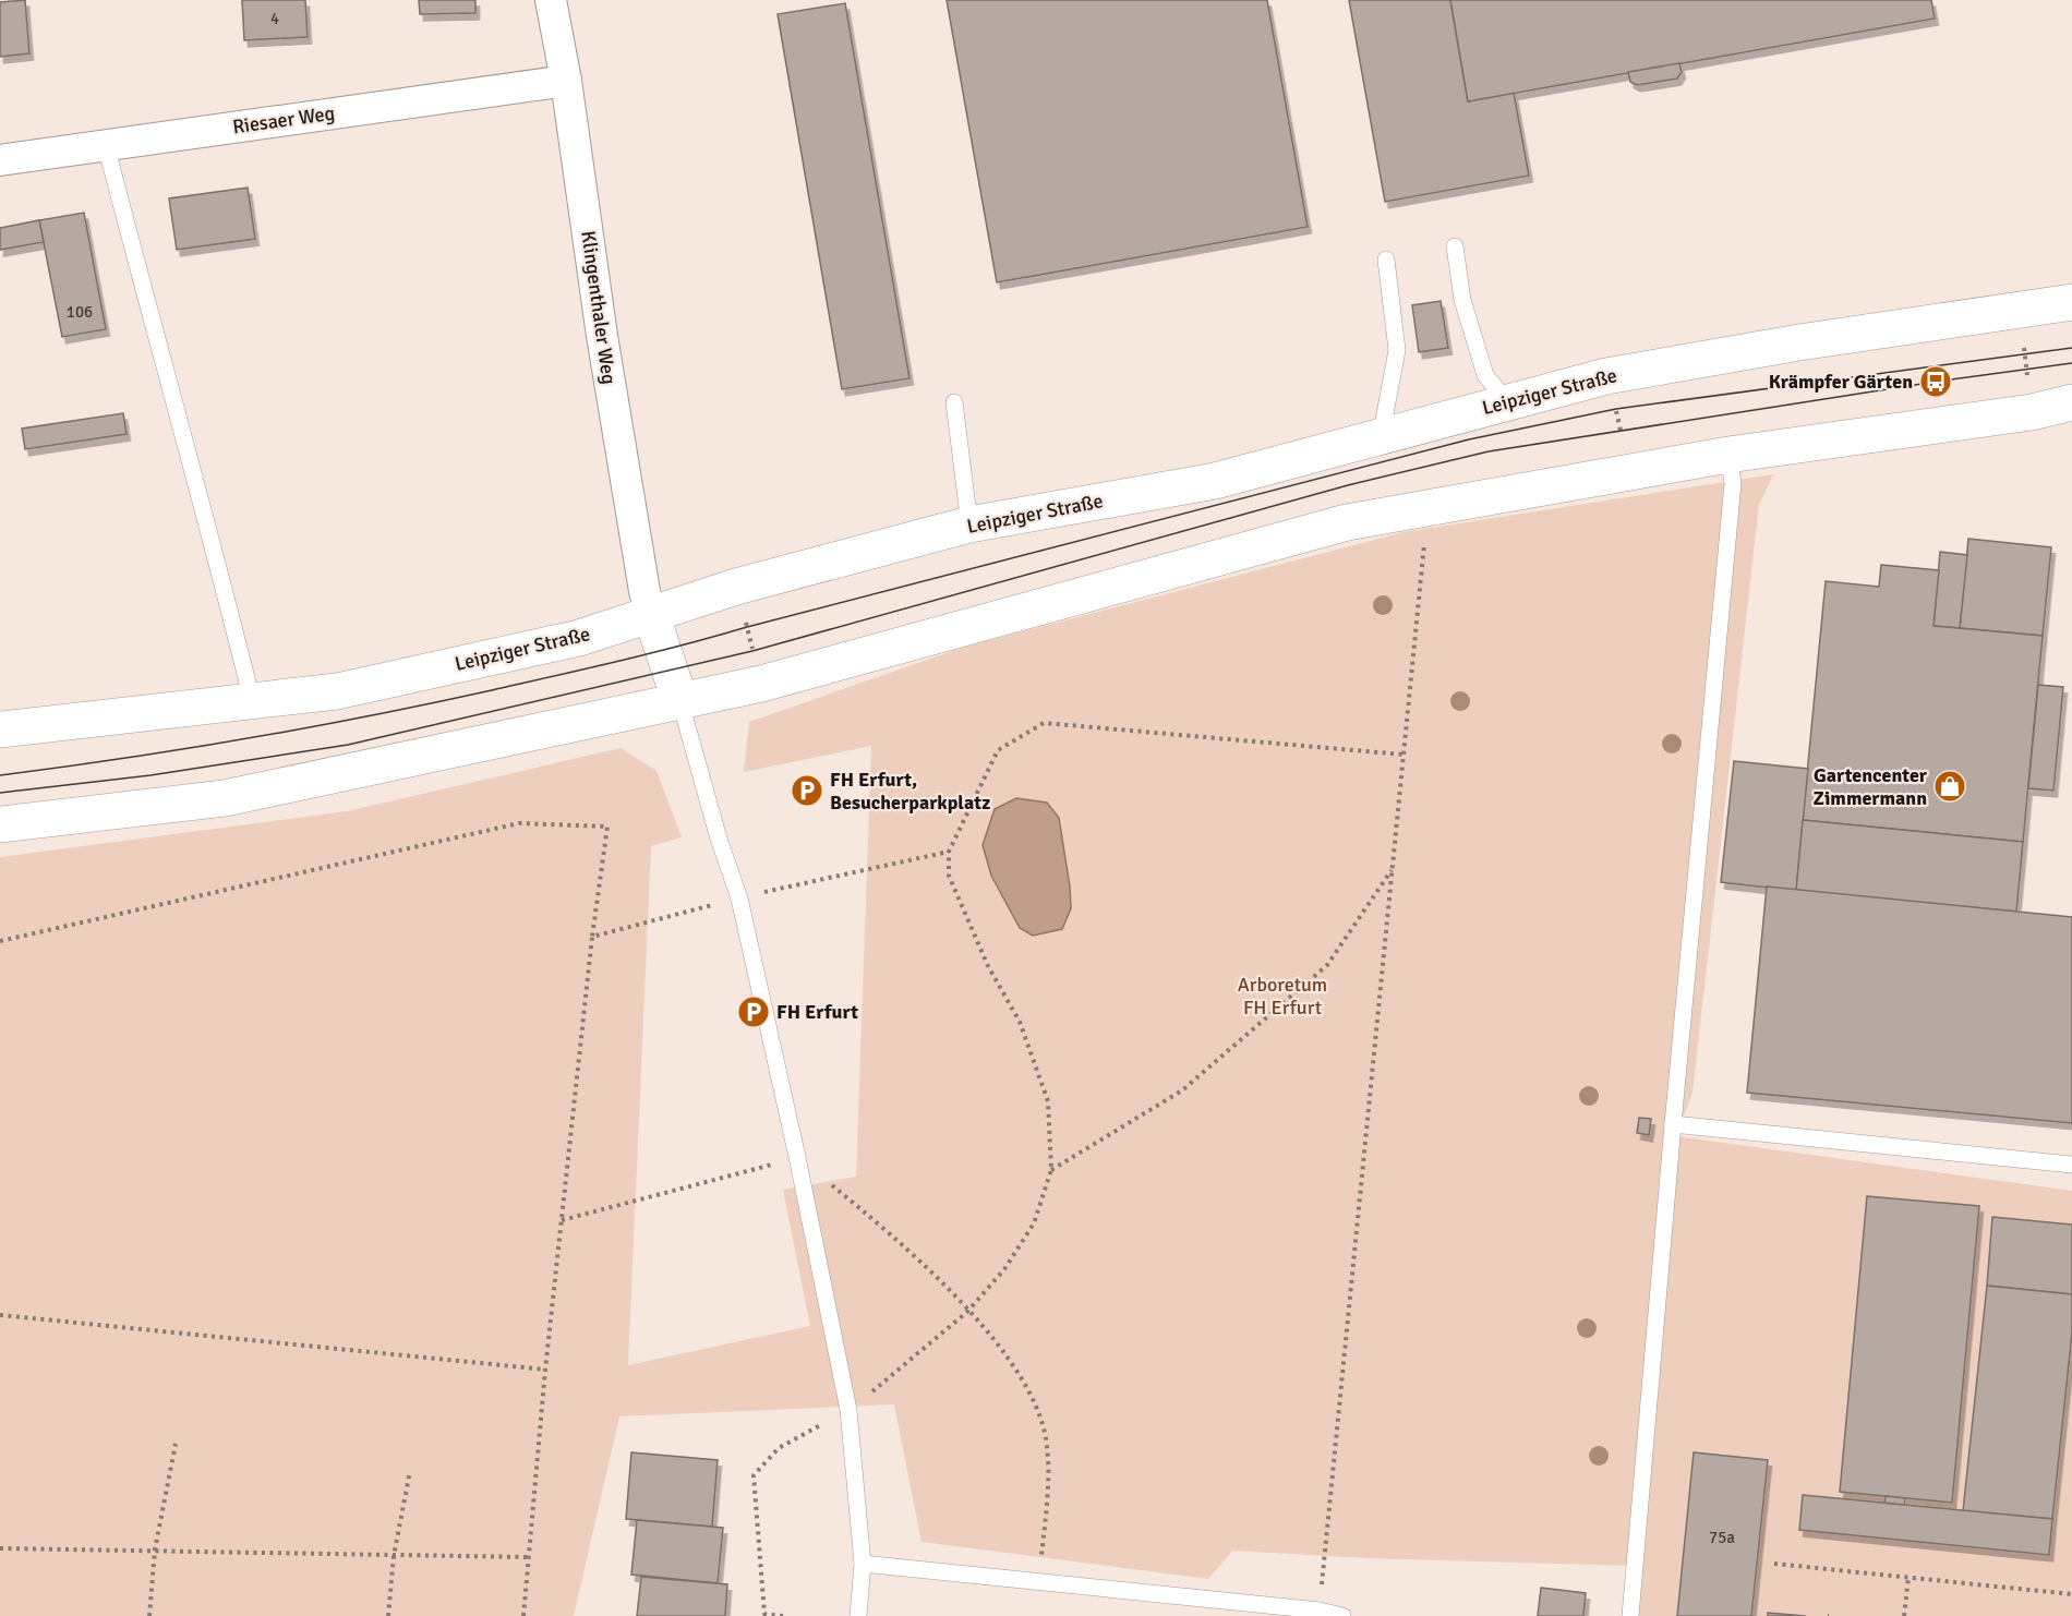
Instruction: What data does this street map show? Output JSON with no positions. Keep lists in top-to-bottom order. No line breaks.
{"streets":{"main road":["Leipziger Straße"],"street":["Riesaer Weg","Klingenthaler Weg"]},"crossings":[["Riesaer Weg","Klingenthaler Weg"],["Klingenthaler Weg","Leipziger Straße"]],"parks":["Arboretum FH Erfurt"],"places":{"bus stop":["Krämpfer Gärten"],"shop":["Gartencenter Zimmermann"],"parking":["FH Erfurt, Besucherparkplatz","FH Erfurt"]},"house_numbers":["4","106","75a"]}
